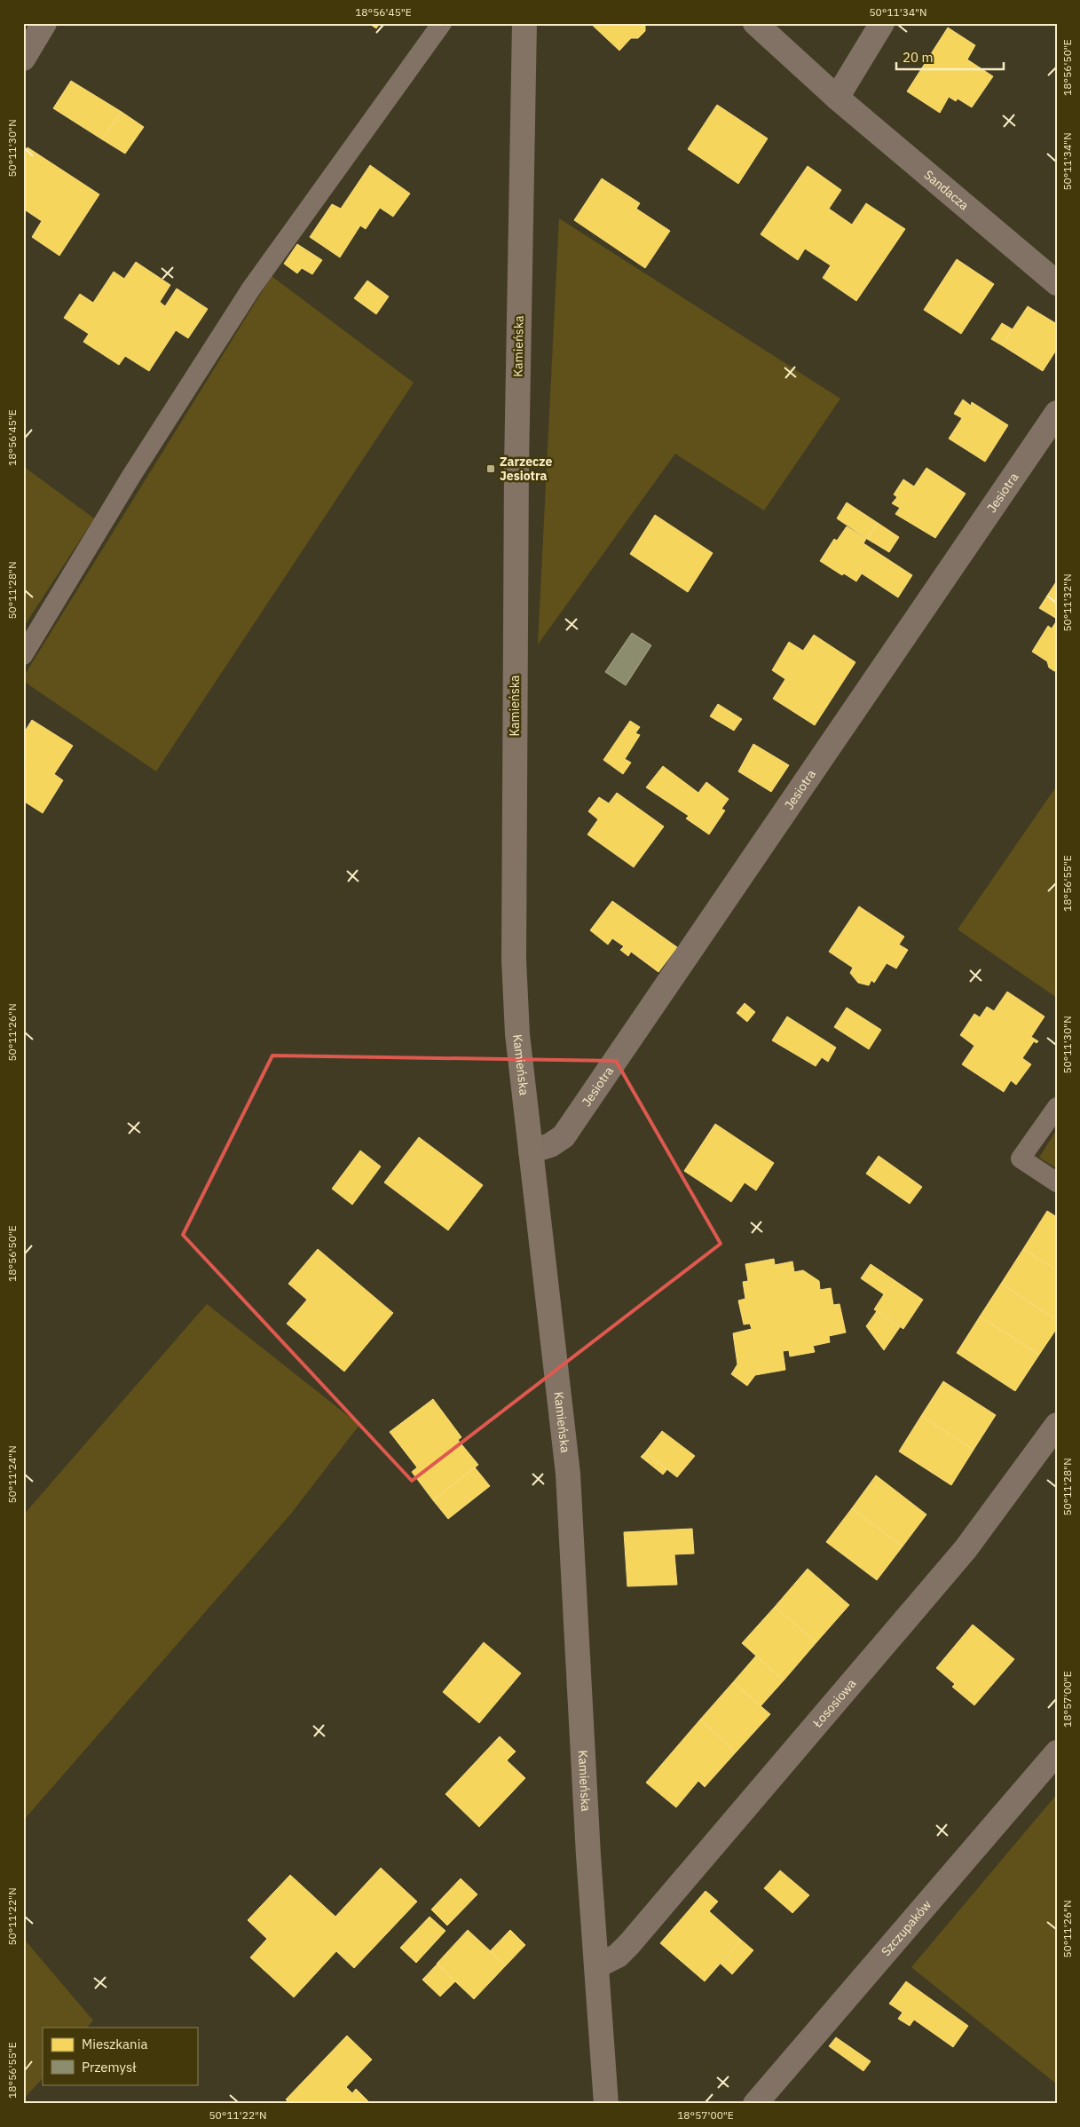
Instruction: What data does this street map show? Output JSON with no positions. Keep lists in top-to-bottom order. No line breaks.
{"streets":{"street":["Sandacza","Kamieńska","Jesiotra","Łososiowa","Szczupaków"]},"crossings":[["Kamieńska","Jesiotra"],["Kamieńska","Łososiowa"]],"places":{"transit":["Zarzecze Jesiotra"]},"legend":["Mieszkania","Przemysł"],"scale_bar":"20 m","coordinates":["18°56'45\"E","50°11'34\"N","18°56'50\"E","50°11'30\"N","50°11'28\"N","50°11'32\"N","18°56'55\"E","50°11'26\"N","50°11'24\"N","18°57'00\"E","50°11'22\"N"]}
